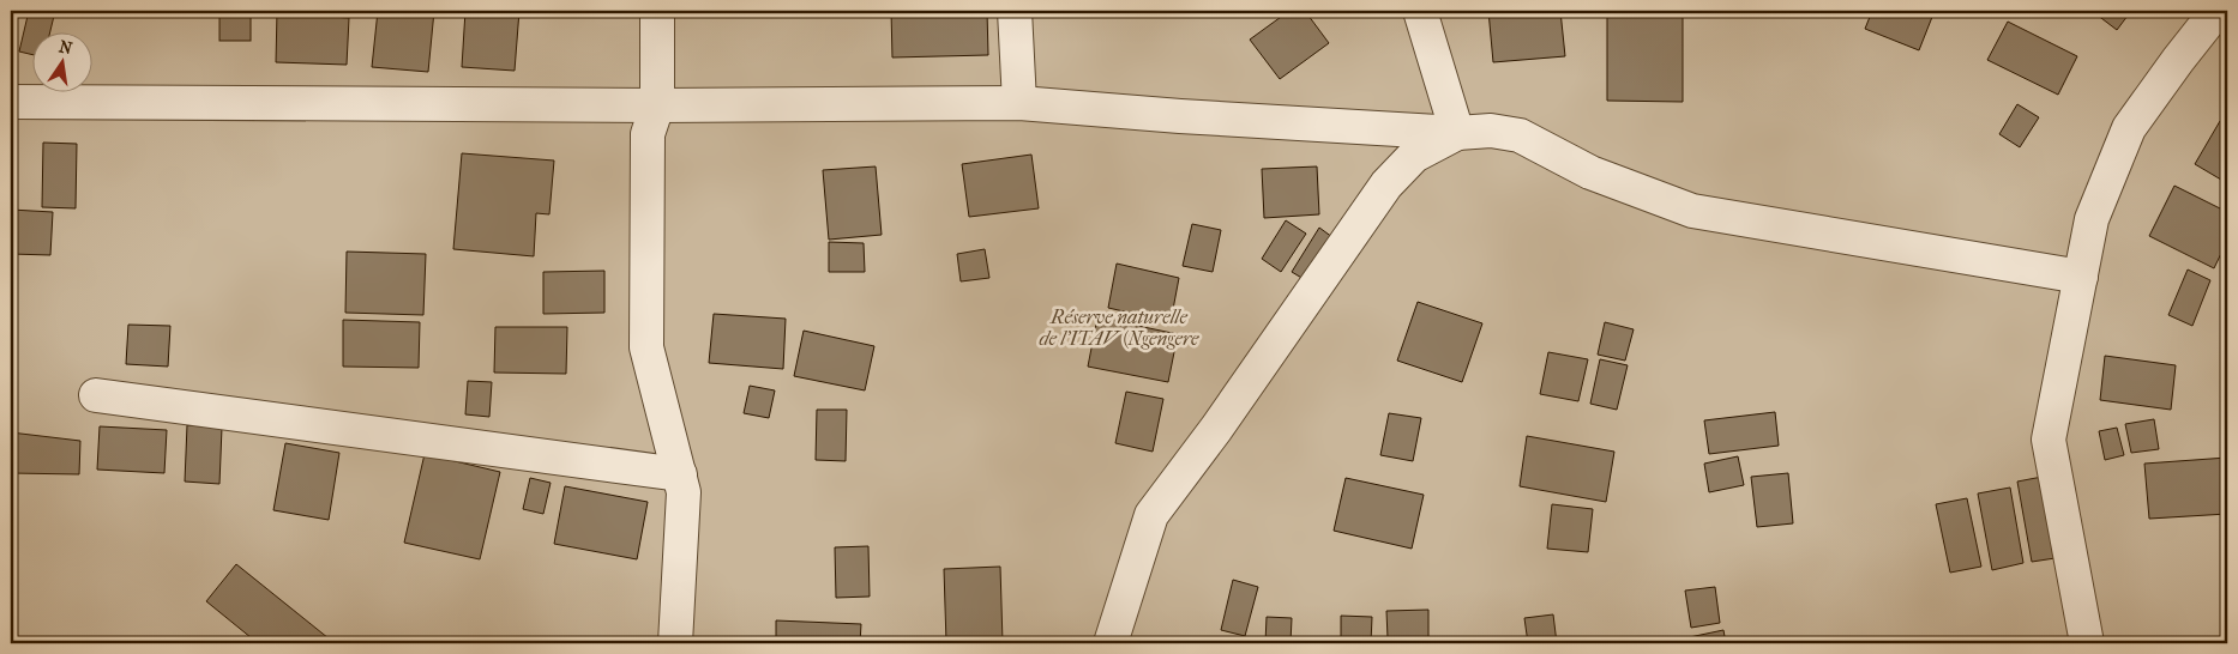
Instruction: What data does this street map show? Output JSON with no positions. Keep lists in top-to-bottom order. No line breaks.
{"parks":["Réserve naturelle de l'ITAV (Ngengere"],"north":"top"}
